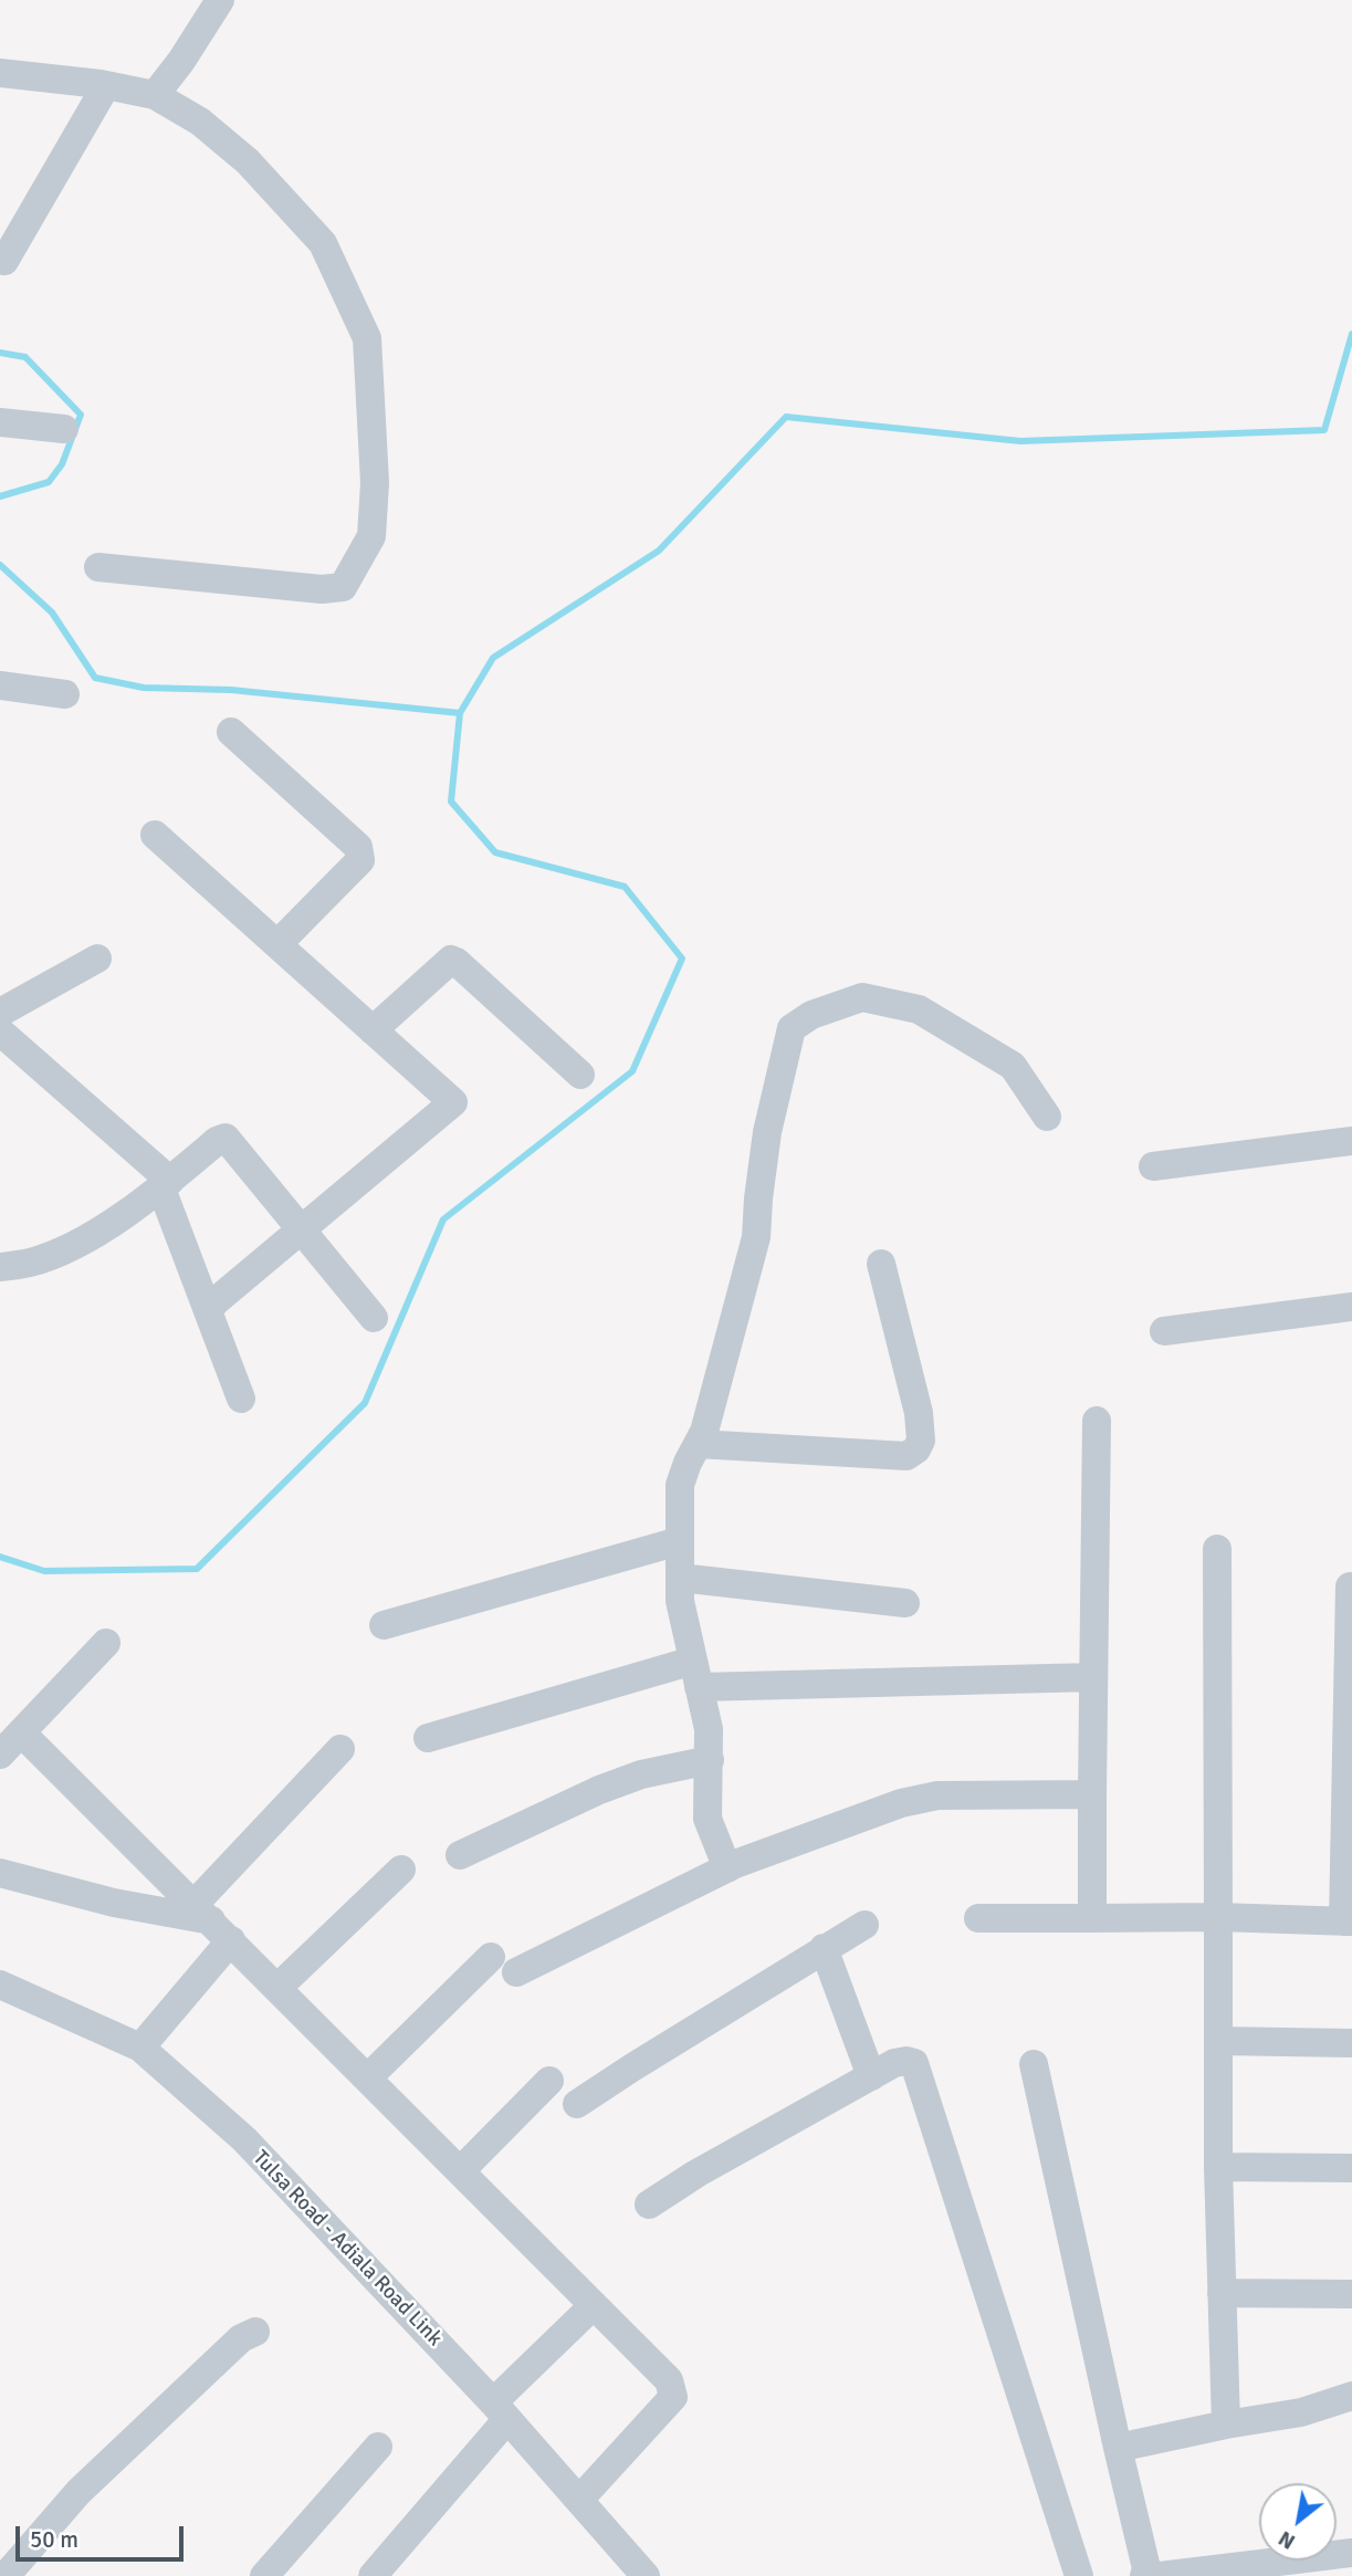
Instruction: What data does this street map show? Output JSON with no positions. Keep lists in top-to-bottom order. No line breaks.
{"streets":{"street":["Tulsa Road - Adiala Road Link"]},"scale_bar":"50 m","north":"bottom left"}
